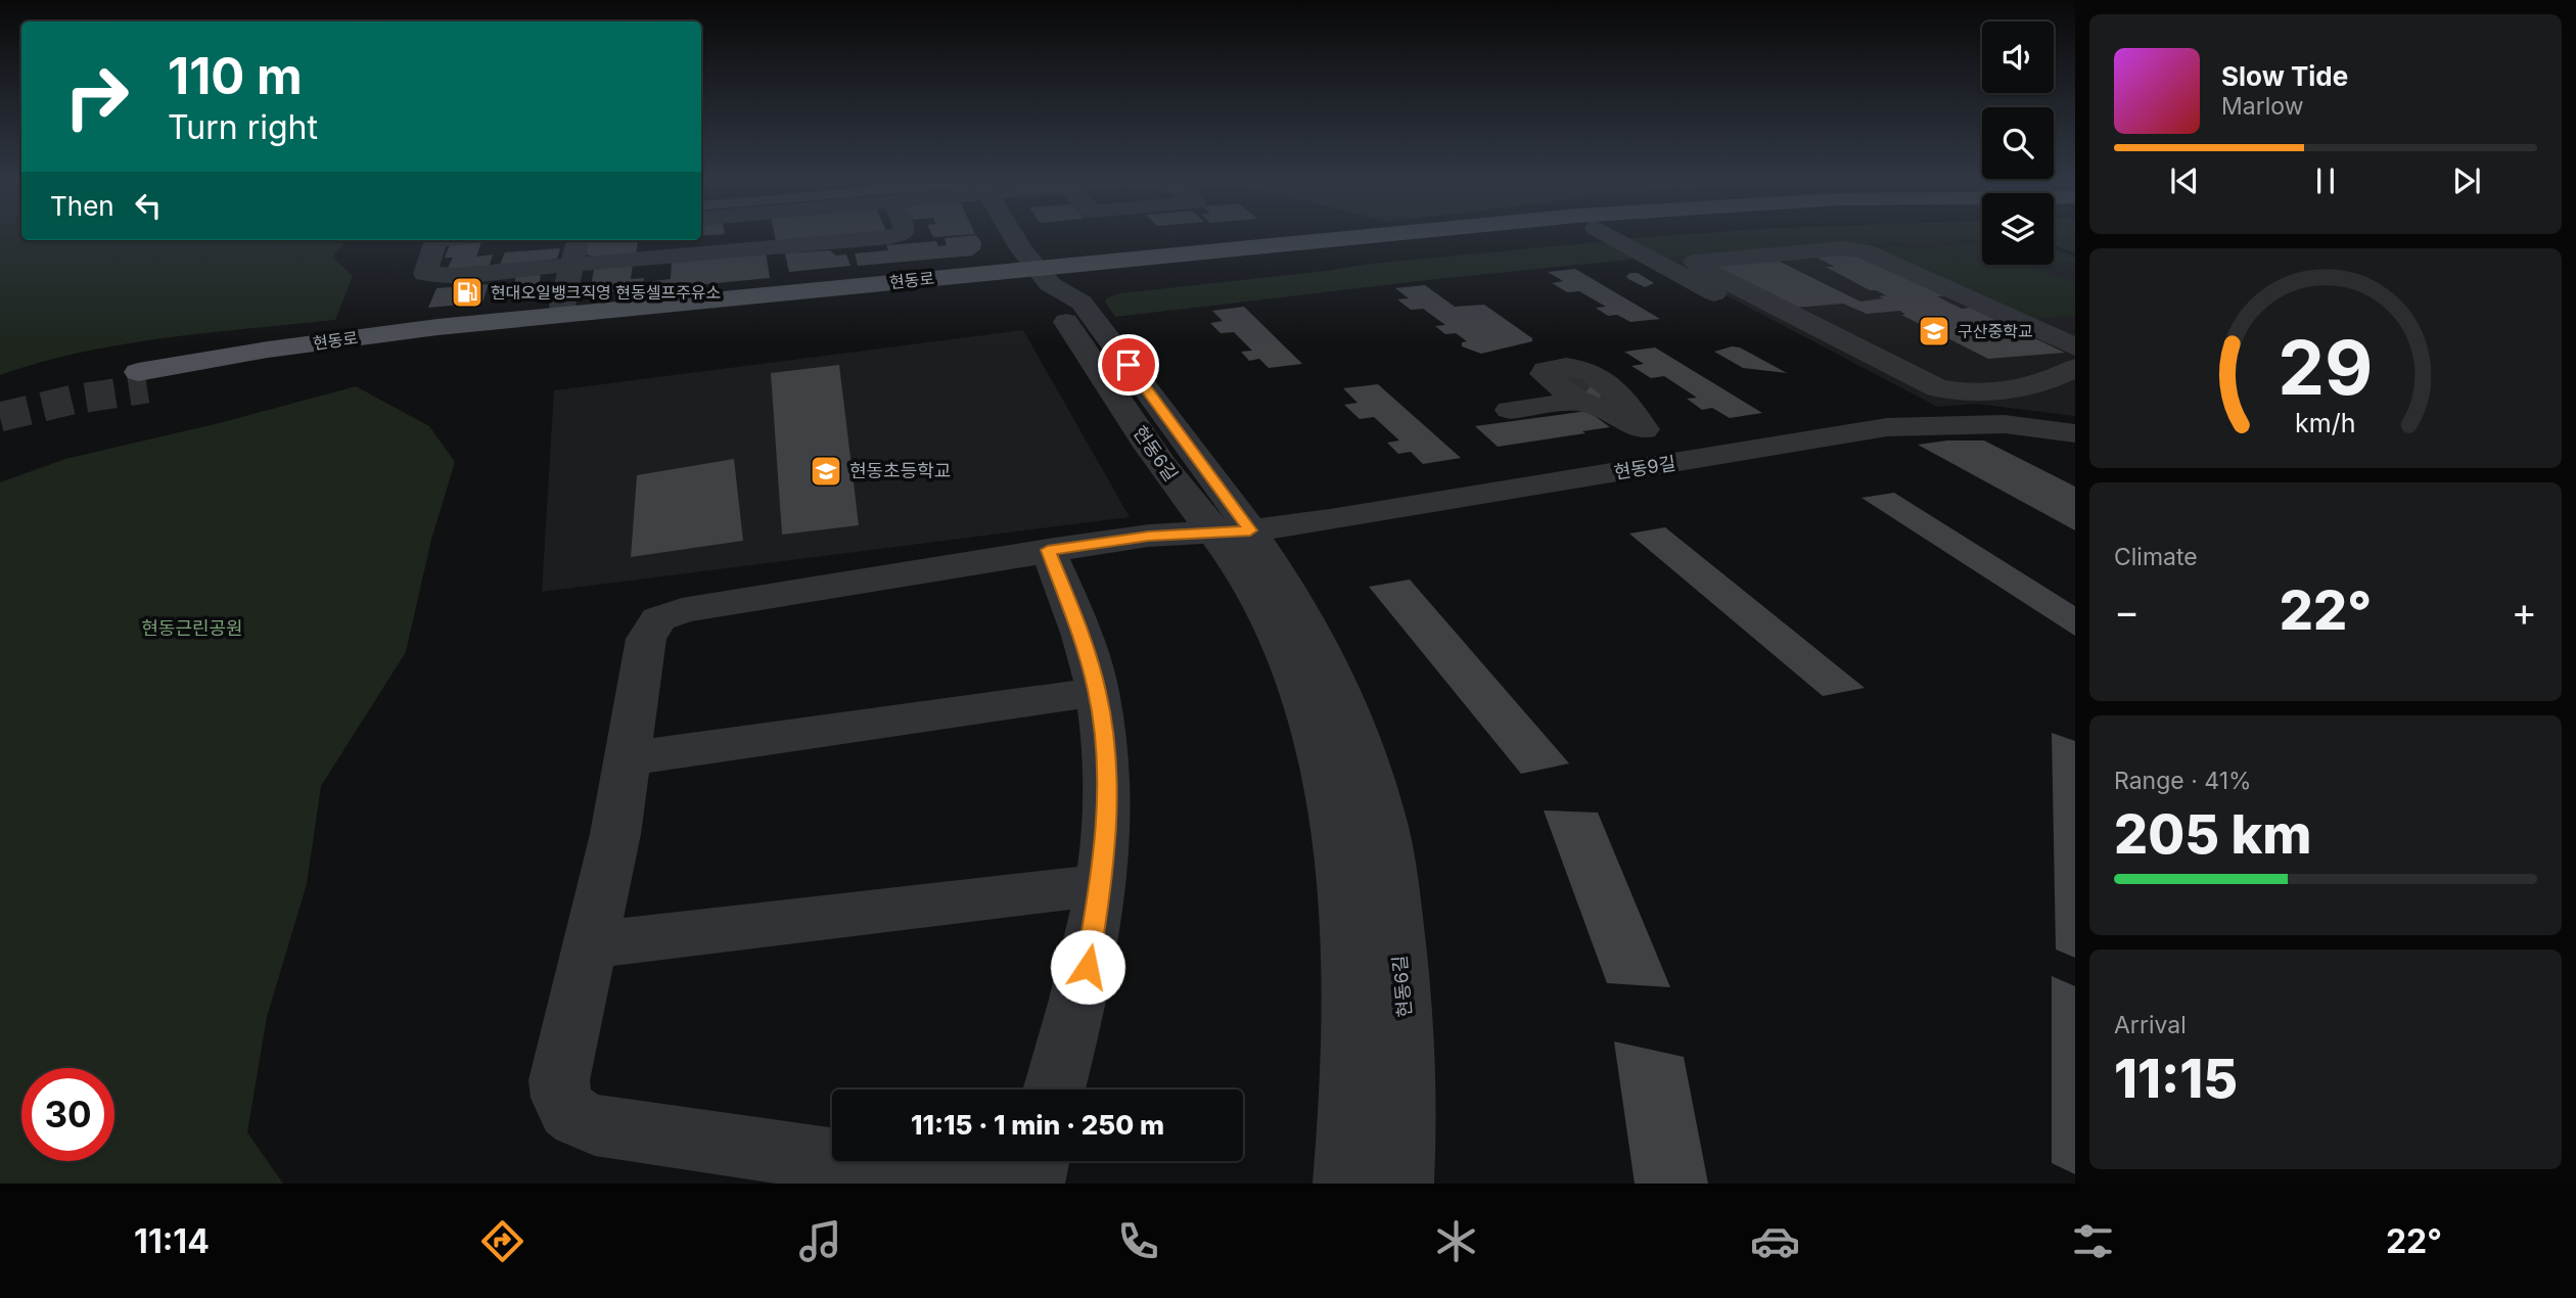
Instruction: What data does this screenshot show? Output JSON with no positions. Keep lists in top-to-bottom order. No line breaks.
{"streets":{"main road":["현동로"],"street":["현동6길","현동9길"]},"crossings":[["현동로","현동6길"],["현동6길","현동9길"]],"parks":["현동근린공원"],"places":{"fuel station":["현대오일뱅크직영 현동셀프주유소"],"school or university":["구산중학교","현동초등학교"]},"page":{"turn":["110 m","Turn right"],"song":["Slow Tide","Marlow"],"then":"Then","tile":["Climate",["Range · 41%","205 km"],["Arrival","11:15"]],"heat":["−","22°","+"],"limit":"30","trip":"11:15 · 1 min · 250 m","tabs":["11:14","22°"],"gauge":["29","km/h"]}}
